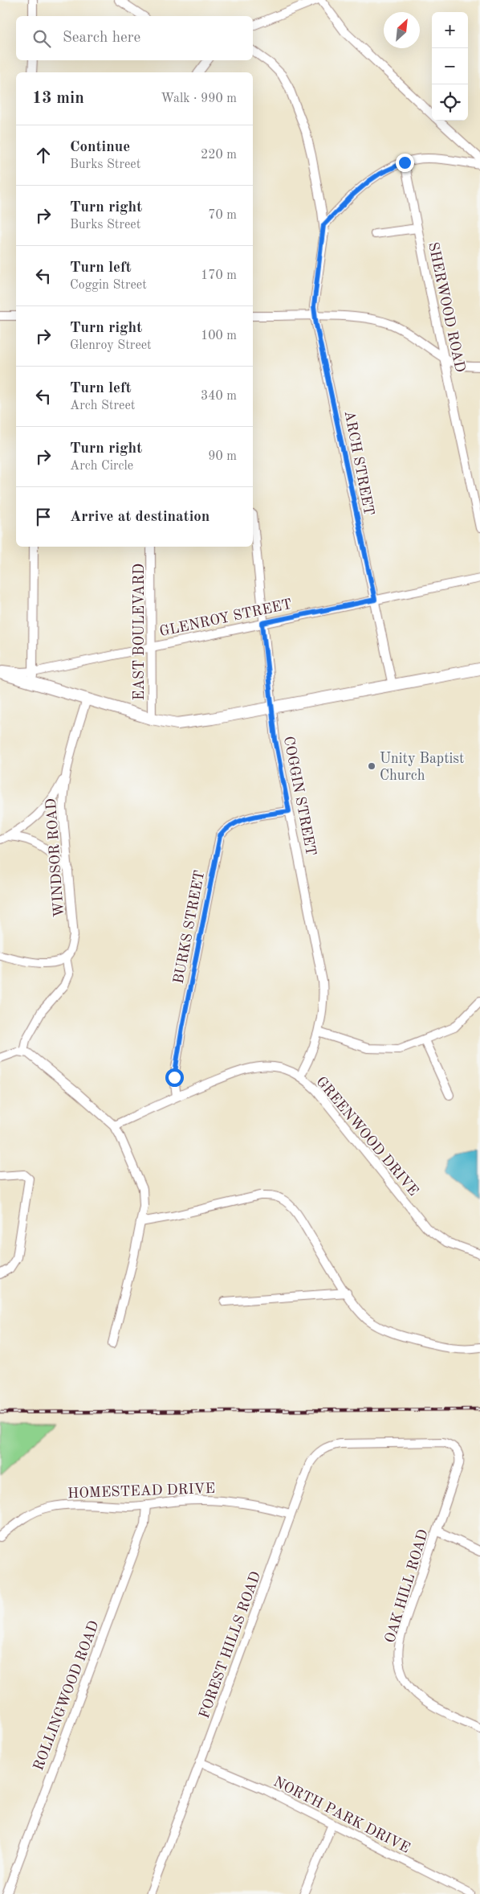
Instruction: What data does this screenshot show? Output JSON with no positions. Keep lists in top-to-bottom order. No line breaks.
{"streets":{"street":["SHERWOOD ROAD","ARCH STREET","GLENROY STREET","EAST BOULEVARD","COGGIN STREET","WINDSOR ROAD","BURKS STREET","GREENWOOD DRIVE","HOMESTEAD DRIVE","OAK HILL ROAD","FOREST HILLS ROAD","ROLLINGWOOD ROAD","NORTH PARK DRIVE"]},"crossings":[["ARCH STREET","GLENROY STREET"],["GLENROY STREET","EAST BOULEVARD"],["GLENROY STREET","COGGIN STREET"],["COGGIN STREET","BURKS STREET"],["COGGIN STREET","GREENWOOD DRIVE"],["BURKS STREET","GREENWOOD DRIVE"],["HOMESTEAD DRIVE","FOREST HILLS ROAD"],["HOMESTEAD DRIVE","ROLLINGWOOD ROAD"],["OAK HILL ROAD","FOREST HILLS ROAD"],["FOREST HILLS ROAD","NORTH PARK DRIVE"]],"places":["Unity Baptist Church"],"north":"top right","page":{"map_buttons":["+","−"],"search":"Search here","heading":["13 min","Walk · 990 m"],"list":[["Continue","Burks Street","220 m"],["Turn right","Burks Street","70 m"],["Turn left","Coggin Street","170 m"],["Turn right","Glenroy Street","100 m"],["Turn left","Arch Street","340 m"],["Turn right","Arch Circle","90 m"],"Arrive at destination"]}}
